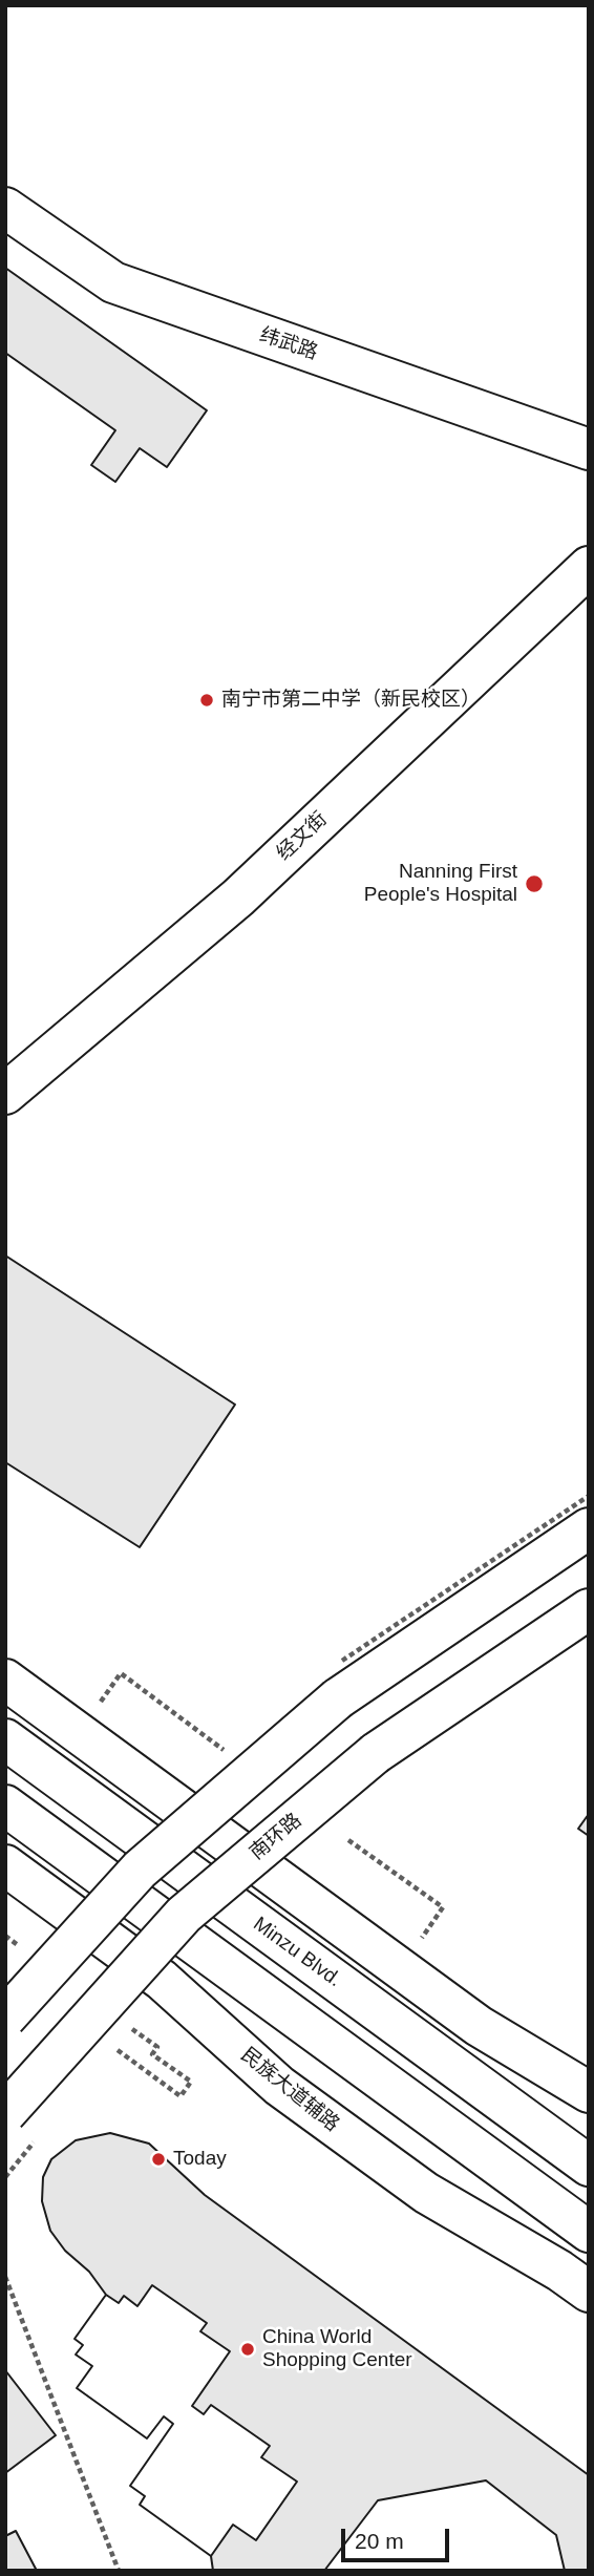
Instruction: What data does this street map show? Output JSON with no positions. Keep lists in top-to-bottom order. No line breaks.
{"streets":{"main road":["纬武路","经文街","南环路","Minzu Blvd.","民族大道辅路"]},"places":["南宁市第二中学（新民校区）","Nanning First People's Hospital","Today","China World Shopping Center"],"scale_bar":"20 m"}
